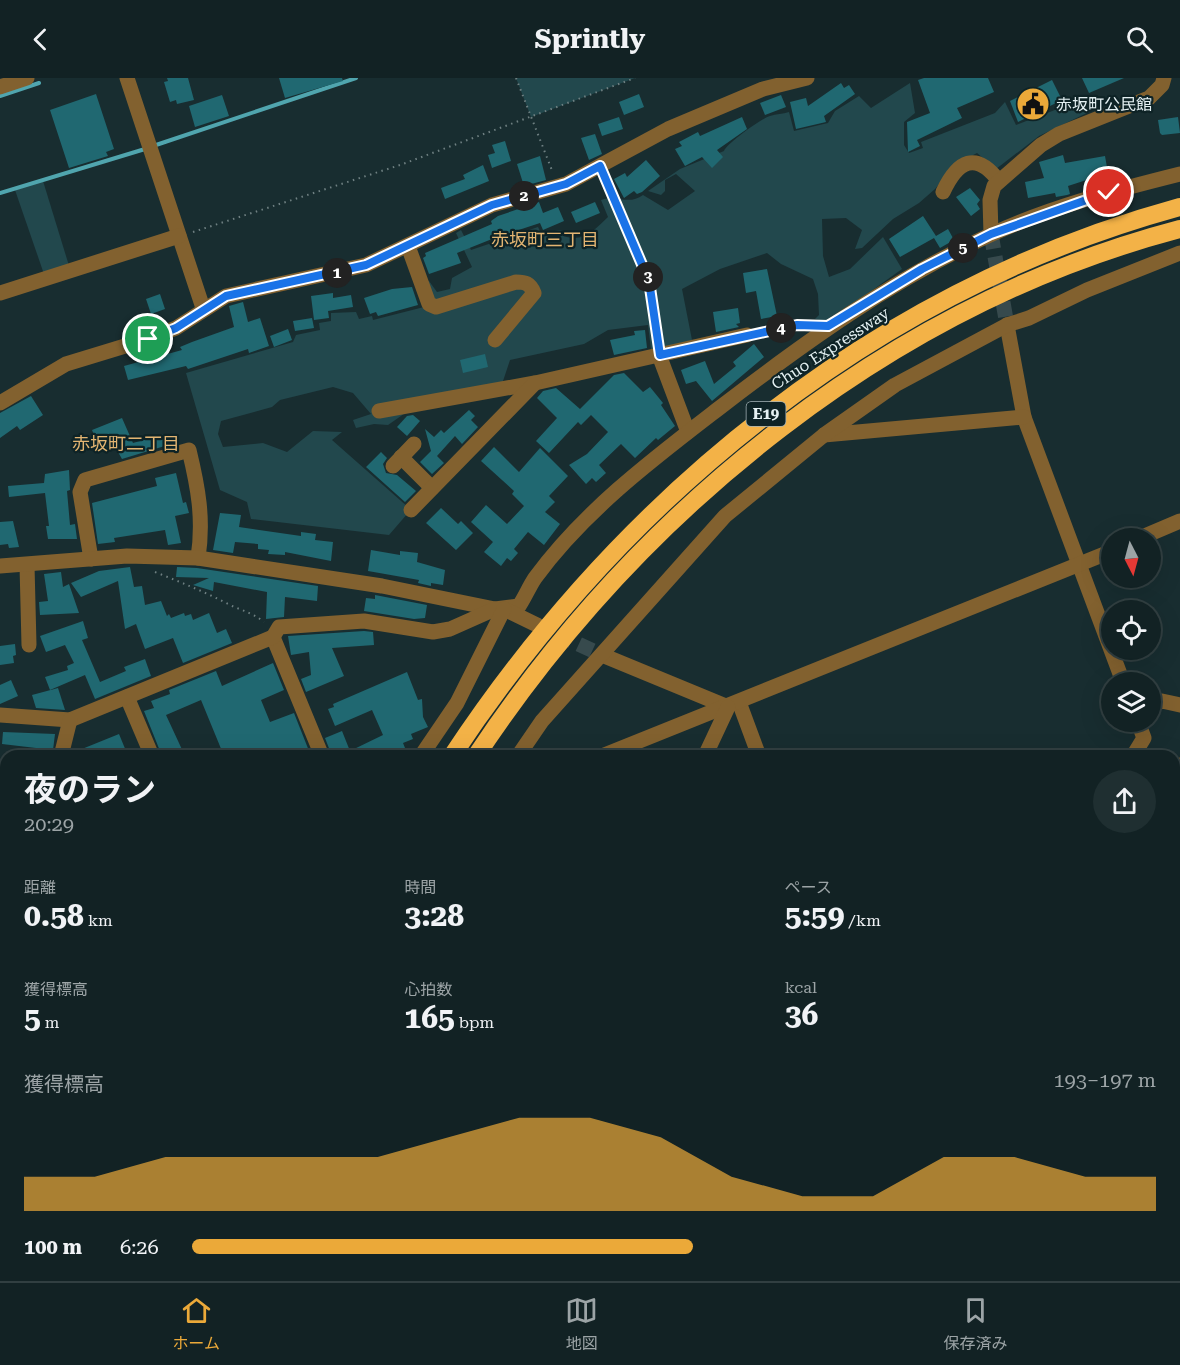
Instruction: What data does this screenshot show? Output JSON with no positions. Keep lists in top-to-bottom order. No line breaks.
{"streets":{"highway":["Chuo Expressway","E19"]},"districts":["赤坂町三丁目","赤坂町二丁目"],"places":{"public building":["赤坂町公民館"]},"north":"bottom","page":{"header":"Sprintly","pins":["2","5","1","3","4"],"heading":["夜のラン","20:29"],"stats":[["距離","0.58 km"],["時間","3:28"],["ペース","5:59 /km"],["獲得標高","5 m"],["心拍数","165 bpm"],["kcal","36"]],"chart":["獲得標高","193–197 m"],"list":[{"name":"100 m","note":"6:26"}],"tabs":["ホーム","地図","保存済み"]}}
